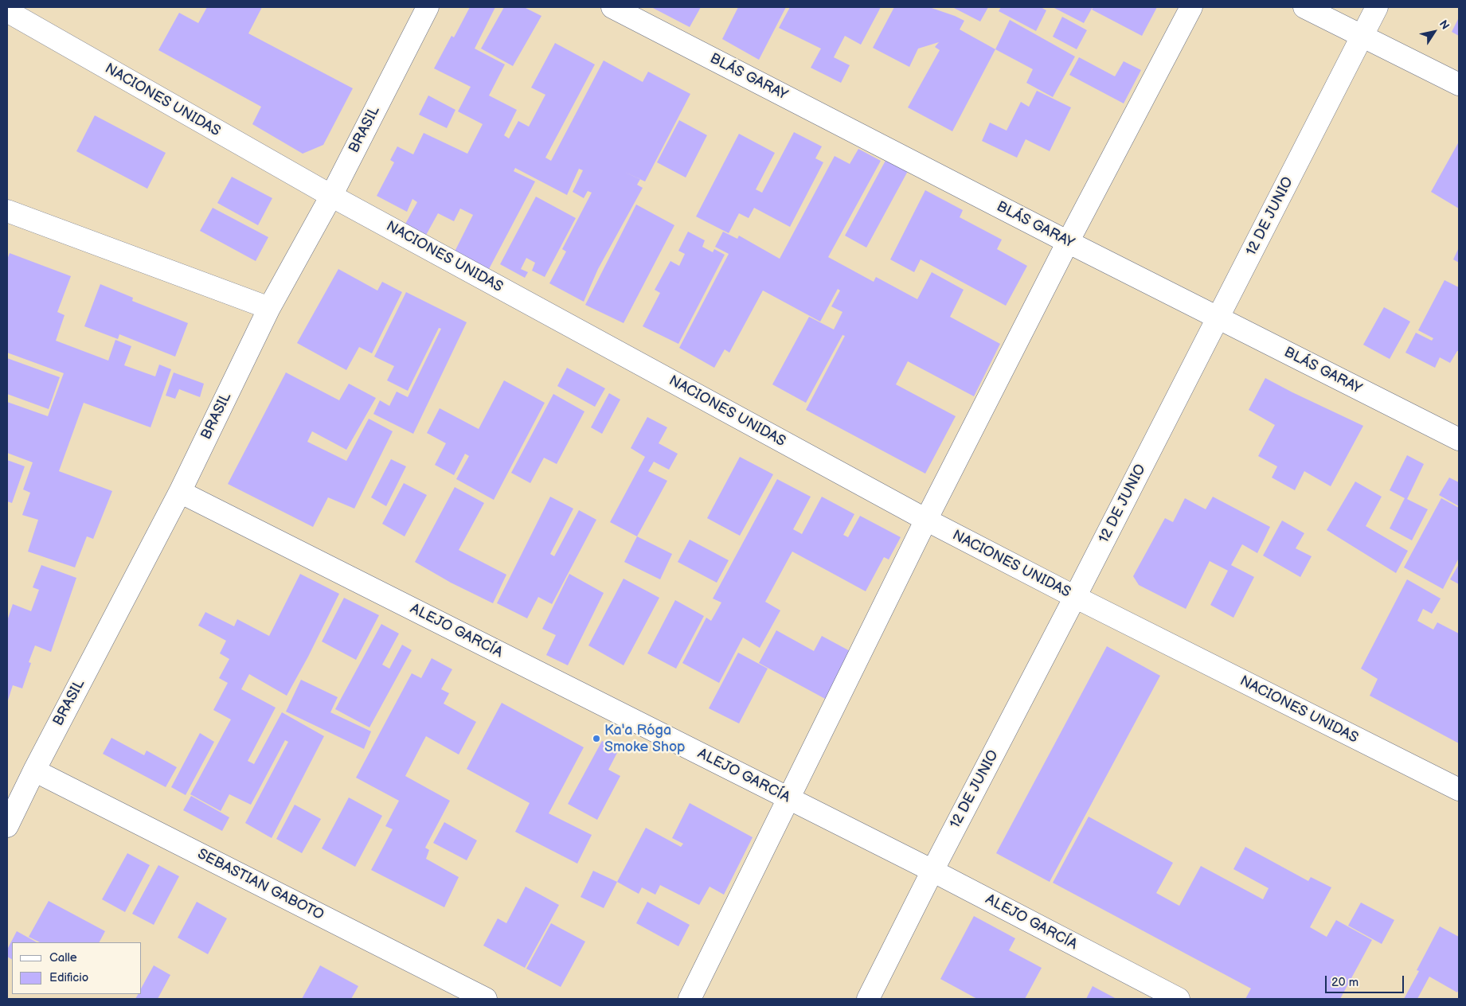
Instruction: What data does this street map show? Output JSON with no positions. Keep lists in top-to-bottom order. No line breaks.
{"streets":{"street":["BLÁS GARAY","NACIONES UNIDAS","BRASIL","12 DE JUNIO","ALEJO GARCÍA","SEBASTIAN GABOTO"]},"crossings":[["BLÁS GARAY","12 DE JUNIO"],["NACIONES UNIDAS","BRASIL"],["NACIONES UNIDAS","12 DE JUNIO"],["BRASIL","ALEJO GARCÍA"],["BRASIL","SEBASTIAN GABOTO"],["12 DE JUNIO","ALEJO GARCÍA"]],"places":["Ka'a Róga Smoke Shop"],"legend":["Calle","Edificio"],"scale_bar":"20 m","north":"top right"}
